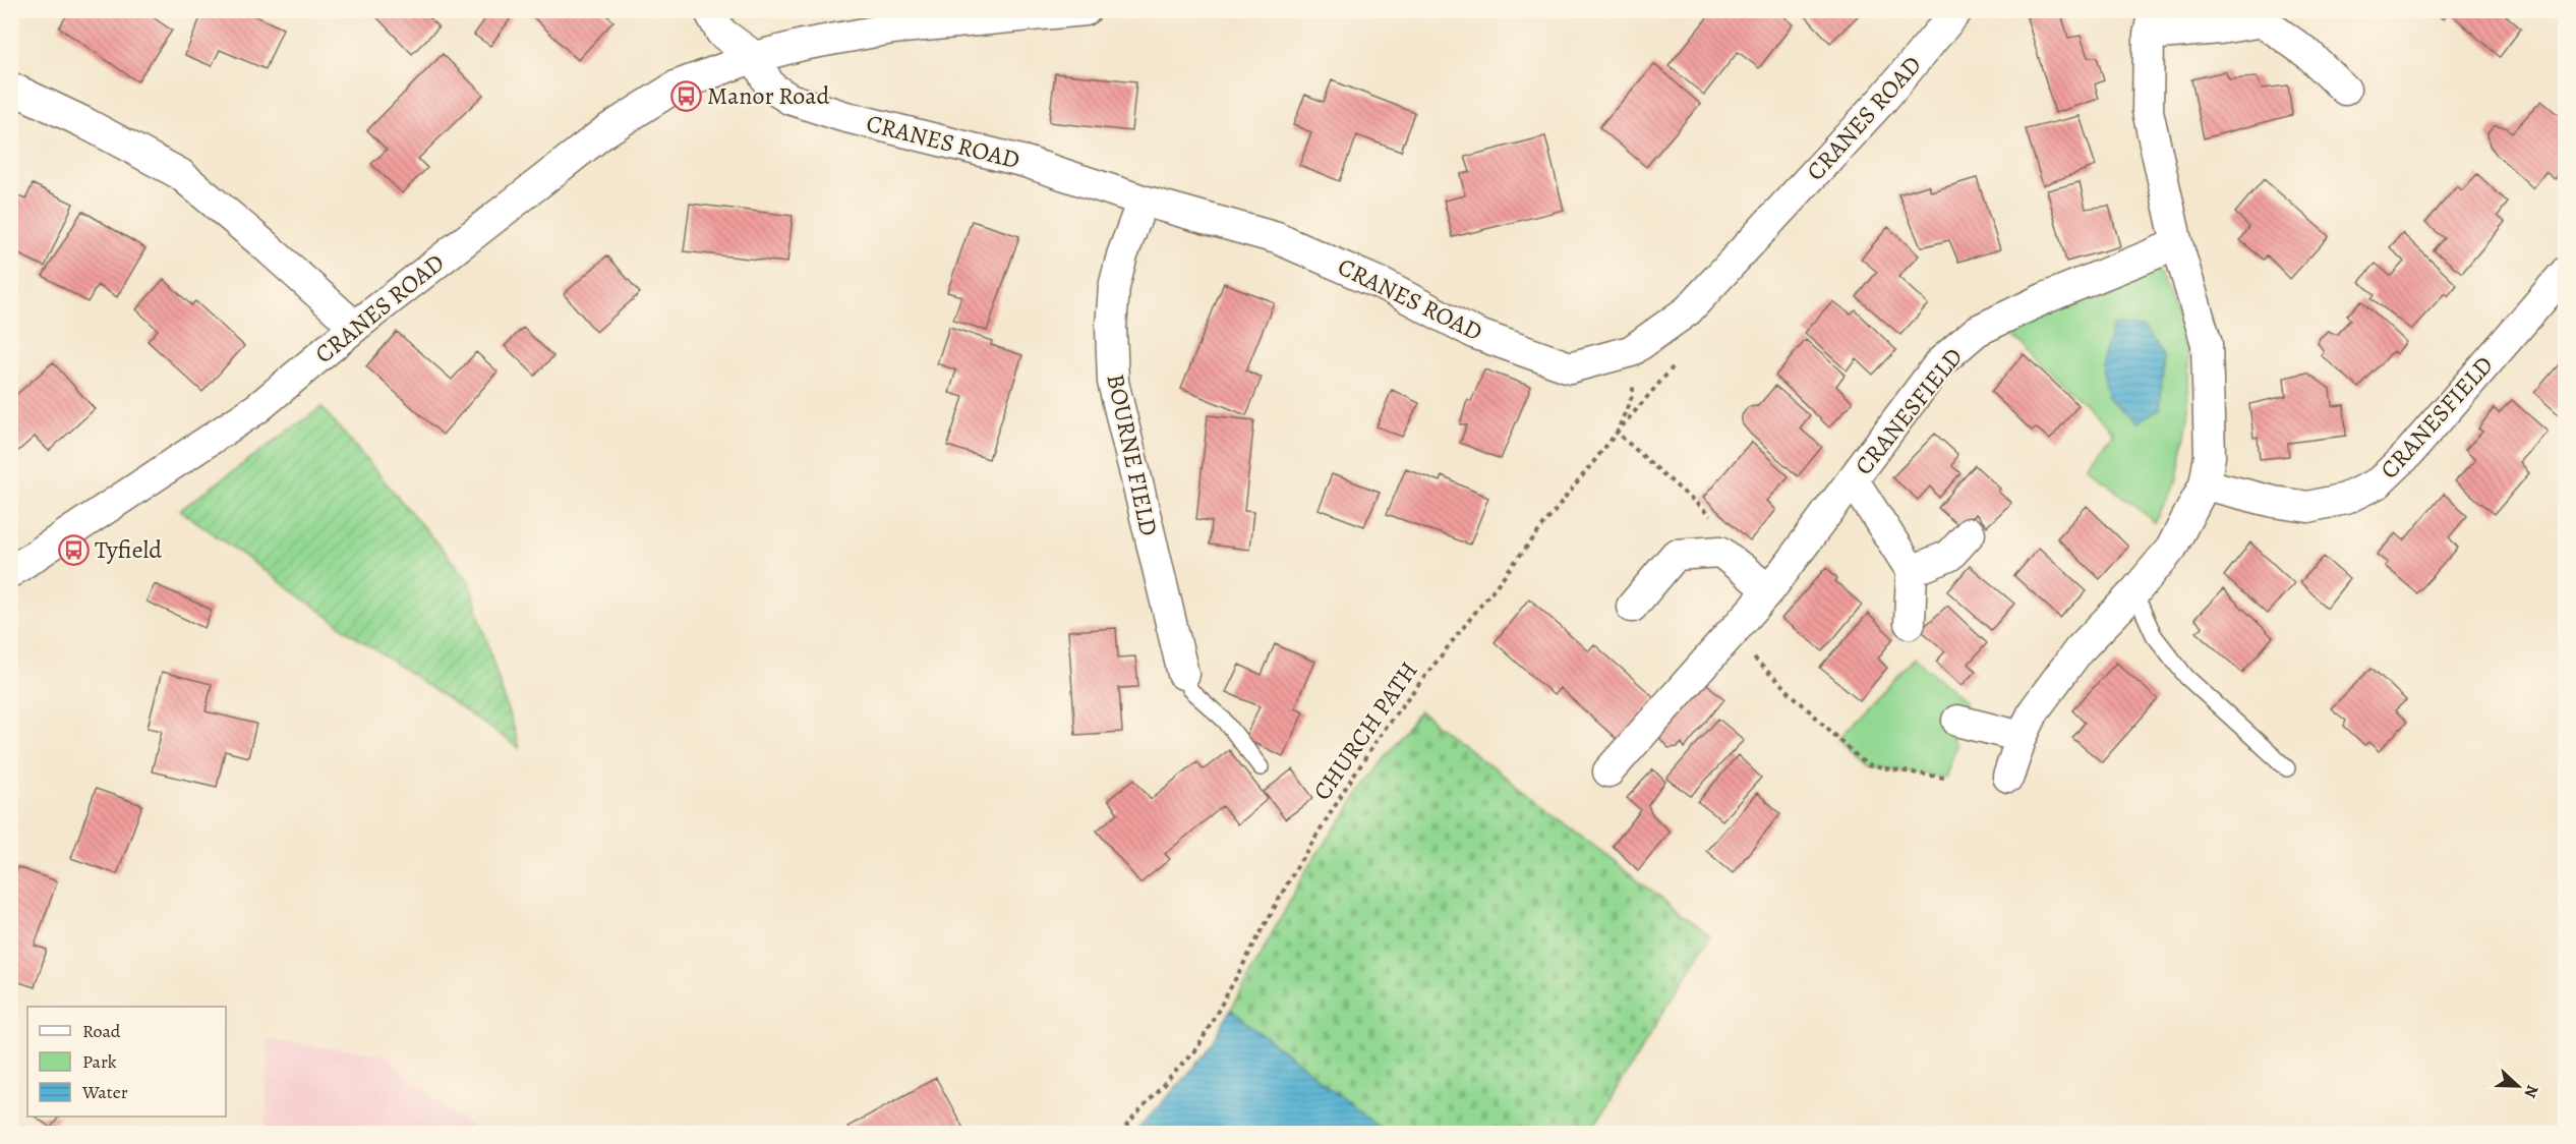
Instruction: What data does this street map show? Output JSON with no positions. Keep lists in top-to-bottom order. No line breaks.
{"streets":{"street":["CRANES ROAD","CRANESFIELD","BOURNE FIELD"],"path":["CHURCH PATH"]},"crossings":[["CRANES ROAD","BOURNE FIELD"],["CRANES ROAD","CHURCH PATH"]],"places":{"bus stop":["Manor Road","Tyfield"]},"legend":["Road","Park","Water"],"north":"right"}
